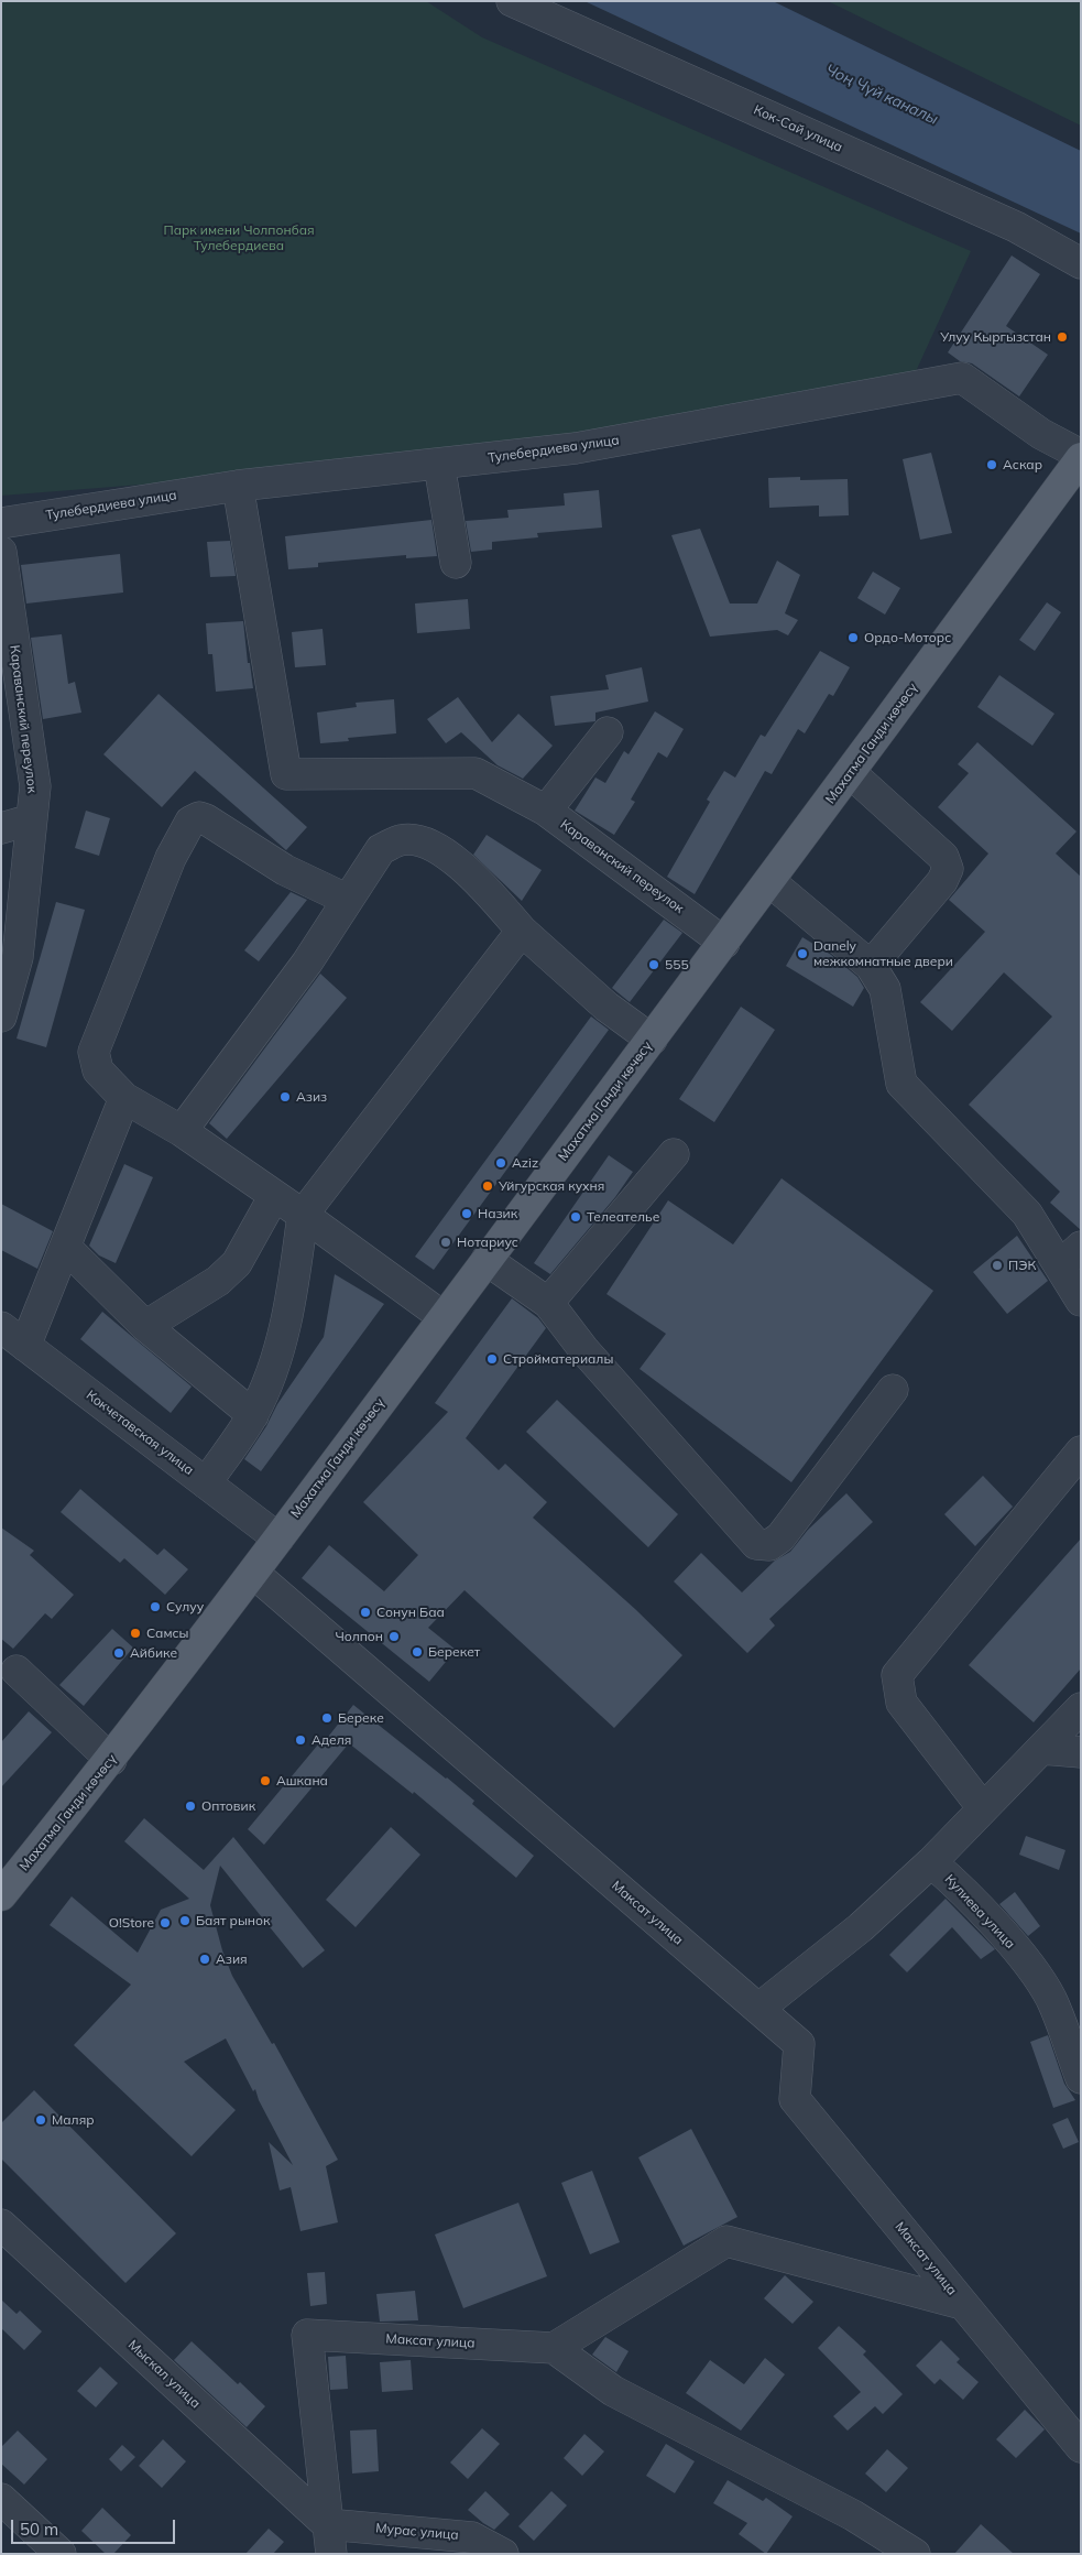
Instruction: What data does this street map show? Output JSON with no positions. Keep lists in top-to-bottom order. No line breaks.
{"streets":{"main road":["Махатма Ганди көчөсү"],"street":["Кок-Сай улица","Тулебердиева улица","Караванский переулок","Кокчетавская улица","Кулиева улица","Максат улица","Мыскал улица","Мурас улица"]},"crossings":[["Тулебердиева улица","Махатма Ганди көчөсү"],["Караванский переулок","Махатма Ганди көчөсү"],["Махатма Ганди көчөсү","Кокчетавская улица"],["Махатма Ганди көчөсү","Максат улица"],["Максат улица","Мыскал улица"],["Максат улица","Мурас улица"],["Мыскал улица","Мурас улица"]],"water":["Чоң Чүй каналы"],"parks":["Парк имени Чолпонбая Тулебердиева"],"places":["Улуу Кыргызстан","Аскар","Ордо-Моторс","Danely межкомнатные двери","555","Азиз","Aziz","Уйгурская кухня","Назик","Телеателье","Нотариус","ПЭК","Стройматериалы","Сулуу","Сонун Баа","Самсы","Чолпон","Берекет","Айбике","Береке","Аделя","Ашкана","Оптовик","Баят рынок","O!Store","Азия","Маляр"],"scale_bar":"50 m"}
